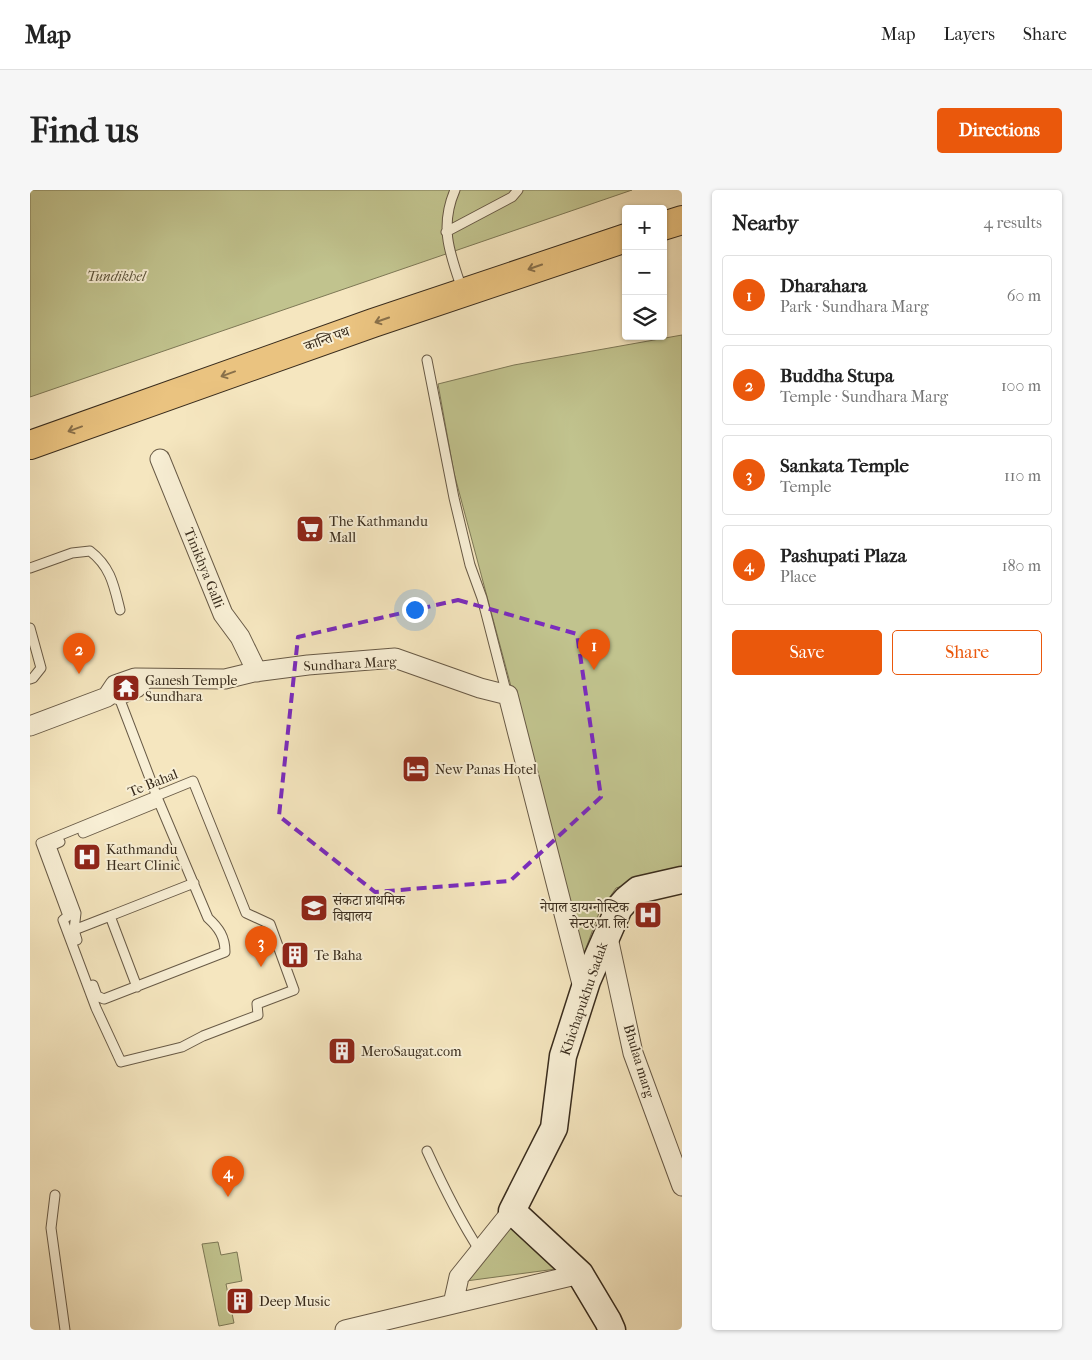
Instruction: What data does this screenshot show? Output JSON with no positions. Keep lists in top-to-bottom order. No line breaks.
{"streets":{"main road":["कान्ति पथ"],"street":["Tinikhya Galli","Sundhara Marg","Khichapukhu Sadak","Bhulaa marg"],"lane":["Te Bahal"]},"crossings":[["Tinikhya Galli","Sundhara Marg"],["Khichapukhu Sadak","Bhulaa marg"]],"one_way":["कान्ति पथ"],"parks":["Tundikhel"],"places":{"supermarket":["The Kathmandu Mall"],"temple":["Ganesh Temple Sundhara"],"hotel":["New Panas Hotel"],"hospital":["Kathmandu Heart Clinic","नेपाल डायग्नोस्टिक सेन्टर प्रा. लि."],"school or university":["संकटा प्राथमिक विद्यालय"],"building":["Te Baha","MeroSaugat.com","Deep Music"]},"page":{"header":"Map","nav":["Map","Layers","Share"],"buttons":["Directions",["Save","Share"]],"title":"Find us","heading":["Nearby","4 results"],"map_buttons":["+","−"],"list":[{"mark":"1","name":"Dharahara","note":"Park · Sundhara Marg","value":"60 m"},{"mark":"2","name":"Buddha Stupa","note":"Temple · Sundhara Marg","value":"100 m"},{"mark":"3","name":"Sankata Temple","note":"Temple","value":"110 m"},{"mark":"4","name":"Pashupati Plaza","note":"Place","value":"180 m"}],"pins":["1","2","3","4"]}}
